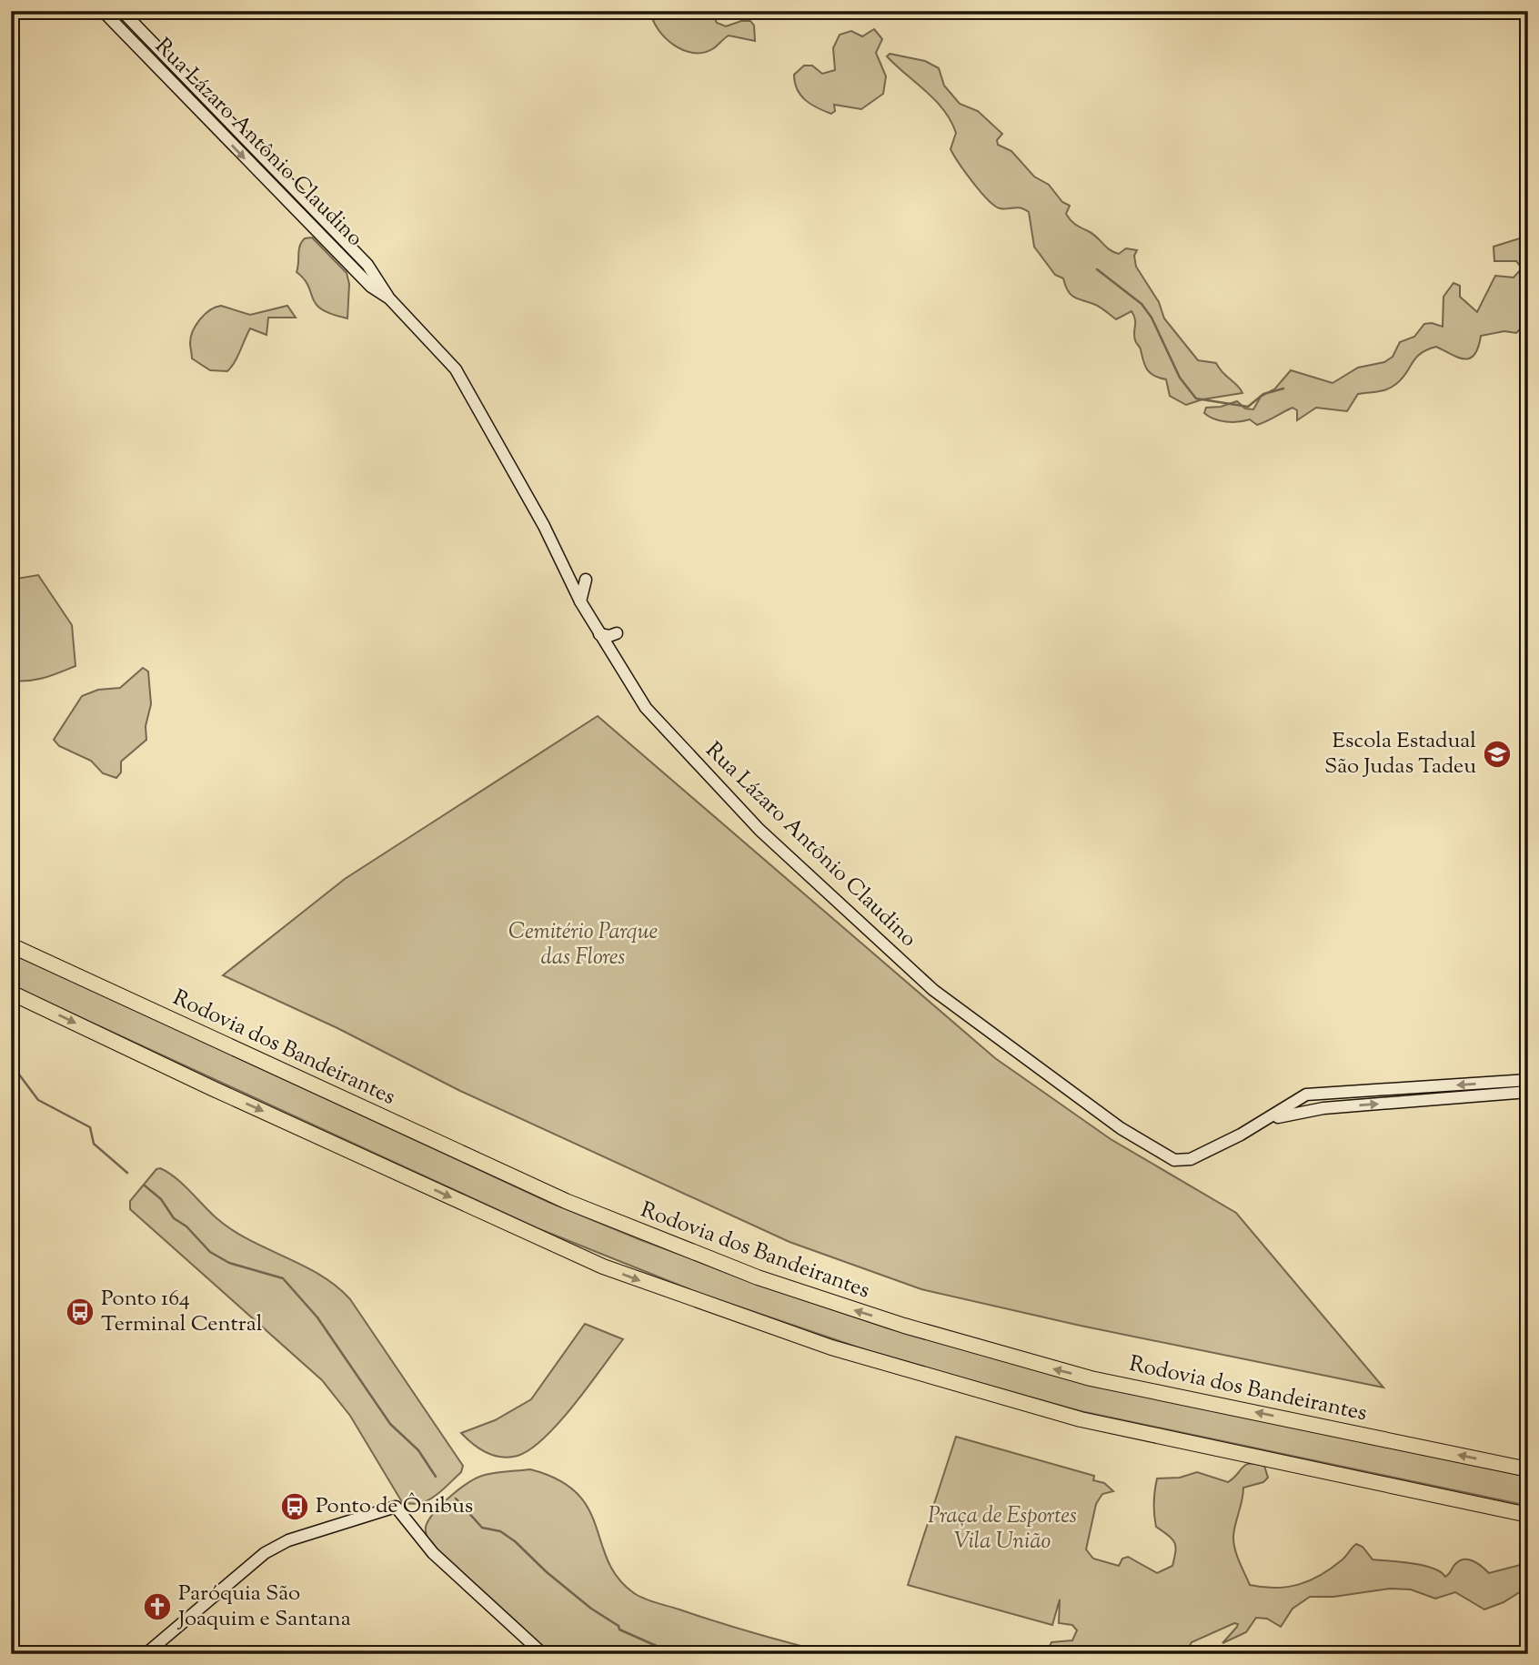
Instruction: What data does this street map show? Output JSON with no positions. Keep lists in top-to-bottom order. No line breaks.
{"streets":{"highway":["Rodovia dos Bandeirantes"],"main road":["Rua Lázaro Antônio Claudino"]},"parks":["Cemitério Parque das Flores","Praça de Esportes Vila União"],"places":{"school or university":["Escola Estadual São Judas Tadeu"],"bus stop":["Ponto 164 Terminal Central","Ponto de Ônibus"],"church":["Paróquia São Joaquim e Santana"]}}
